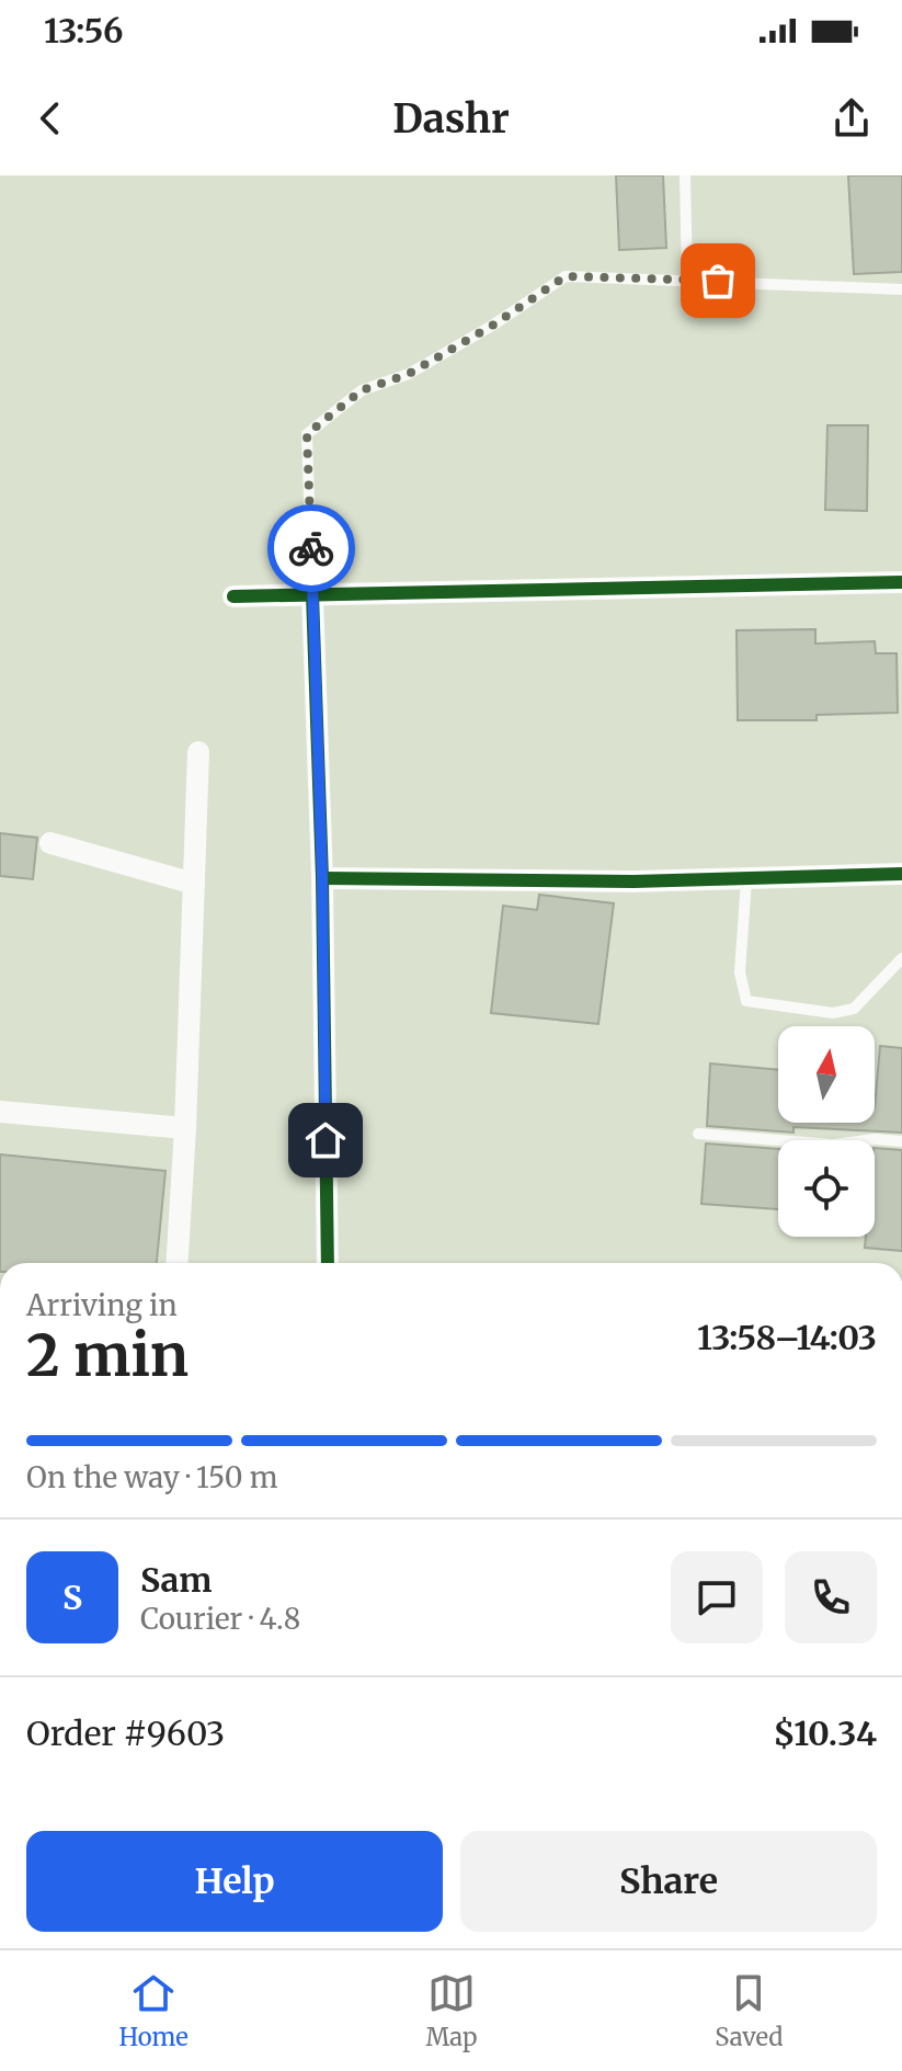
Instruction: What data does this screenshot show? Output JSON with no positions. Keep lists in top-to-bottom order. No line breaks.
{"north":"top","page":{"status":"13:56","header":"Dashr","heading":["2 min","Arriving in","13:58–14:03"],"panel":["Sam","Courier · 4.8","Order #9603","$10.34"],"bar":"On the way · 150 m","round":"S","buttons":["Help","Share"],"tabs":["Home","Map","Saved"]}}
